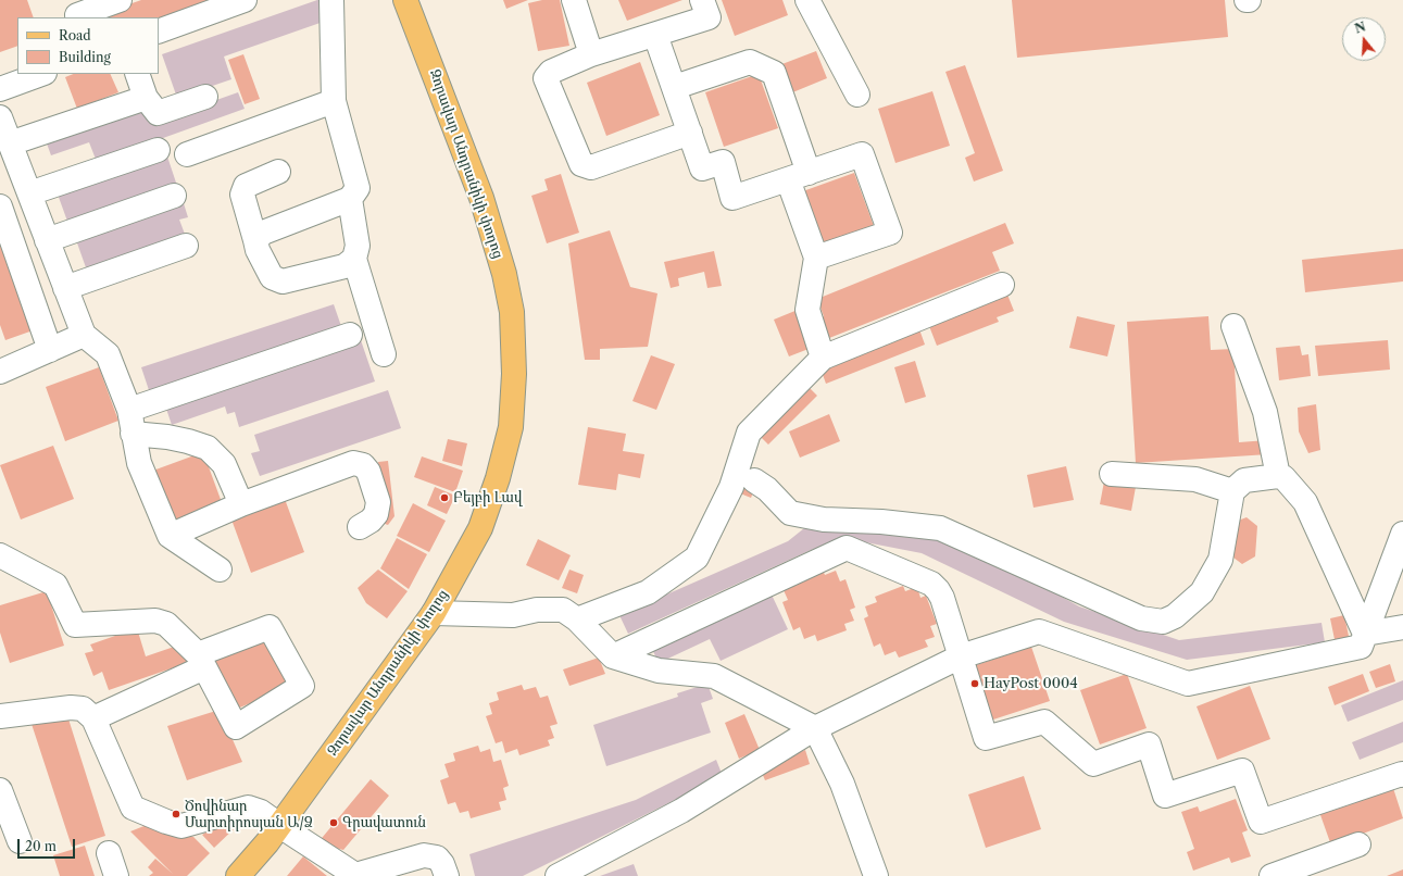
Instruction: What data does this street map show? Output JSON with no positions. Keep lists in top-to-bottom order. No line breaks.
{"streets":{"main road":["Զորավար Անդրանիկի փողոց"]},"places":["Բեյբի Լավ","HayPost 0004","Ծովինար Մարտիրոսյան Ա/Ձ","Գրավատուն"],"legend":["Road","Building"],"scale_bar":"20 m","north":"top"}
